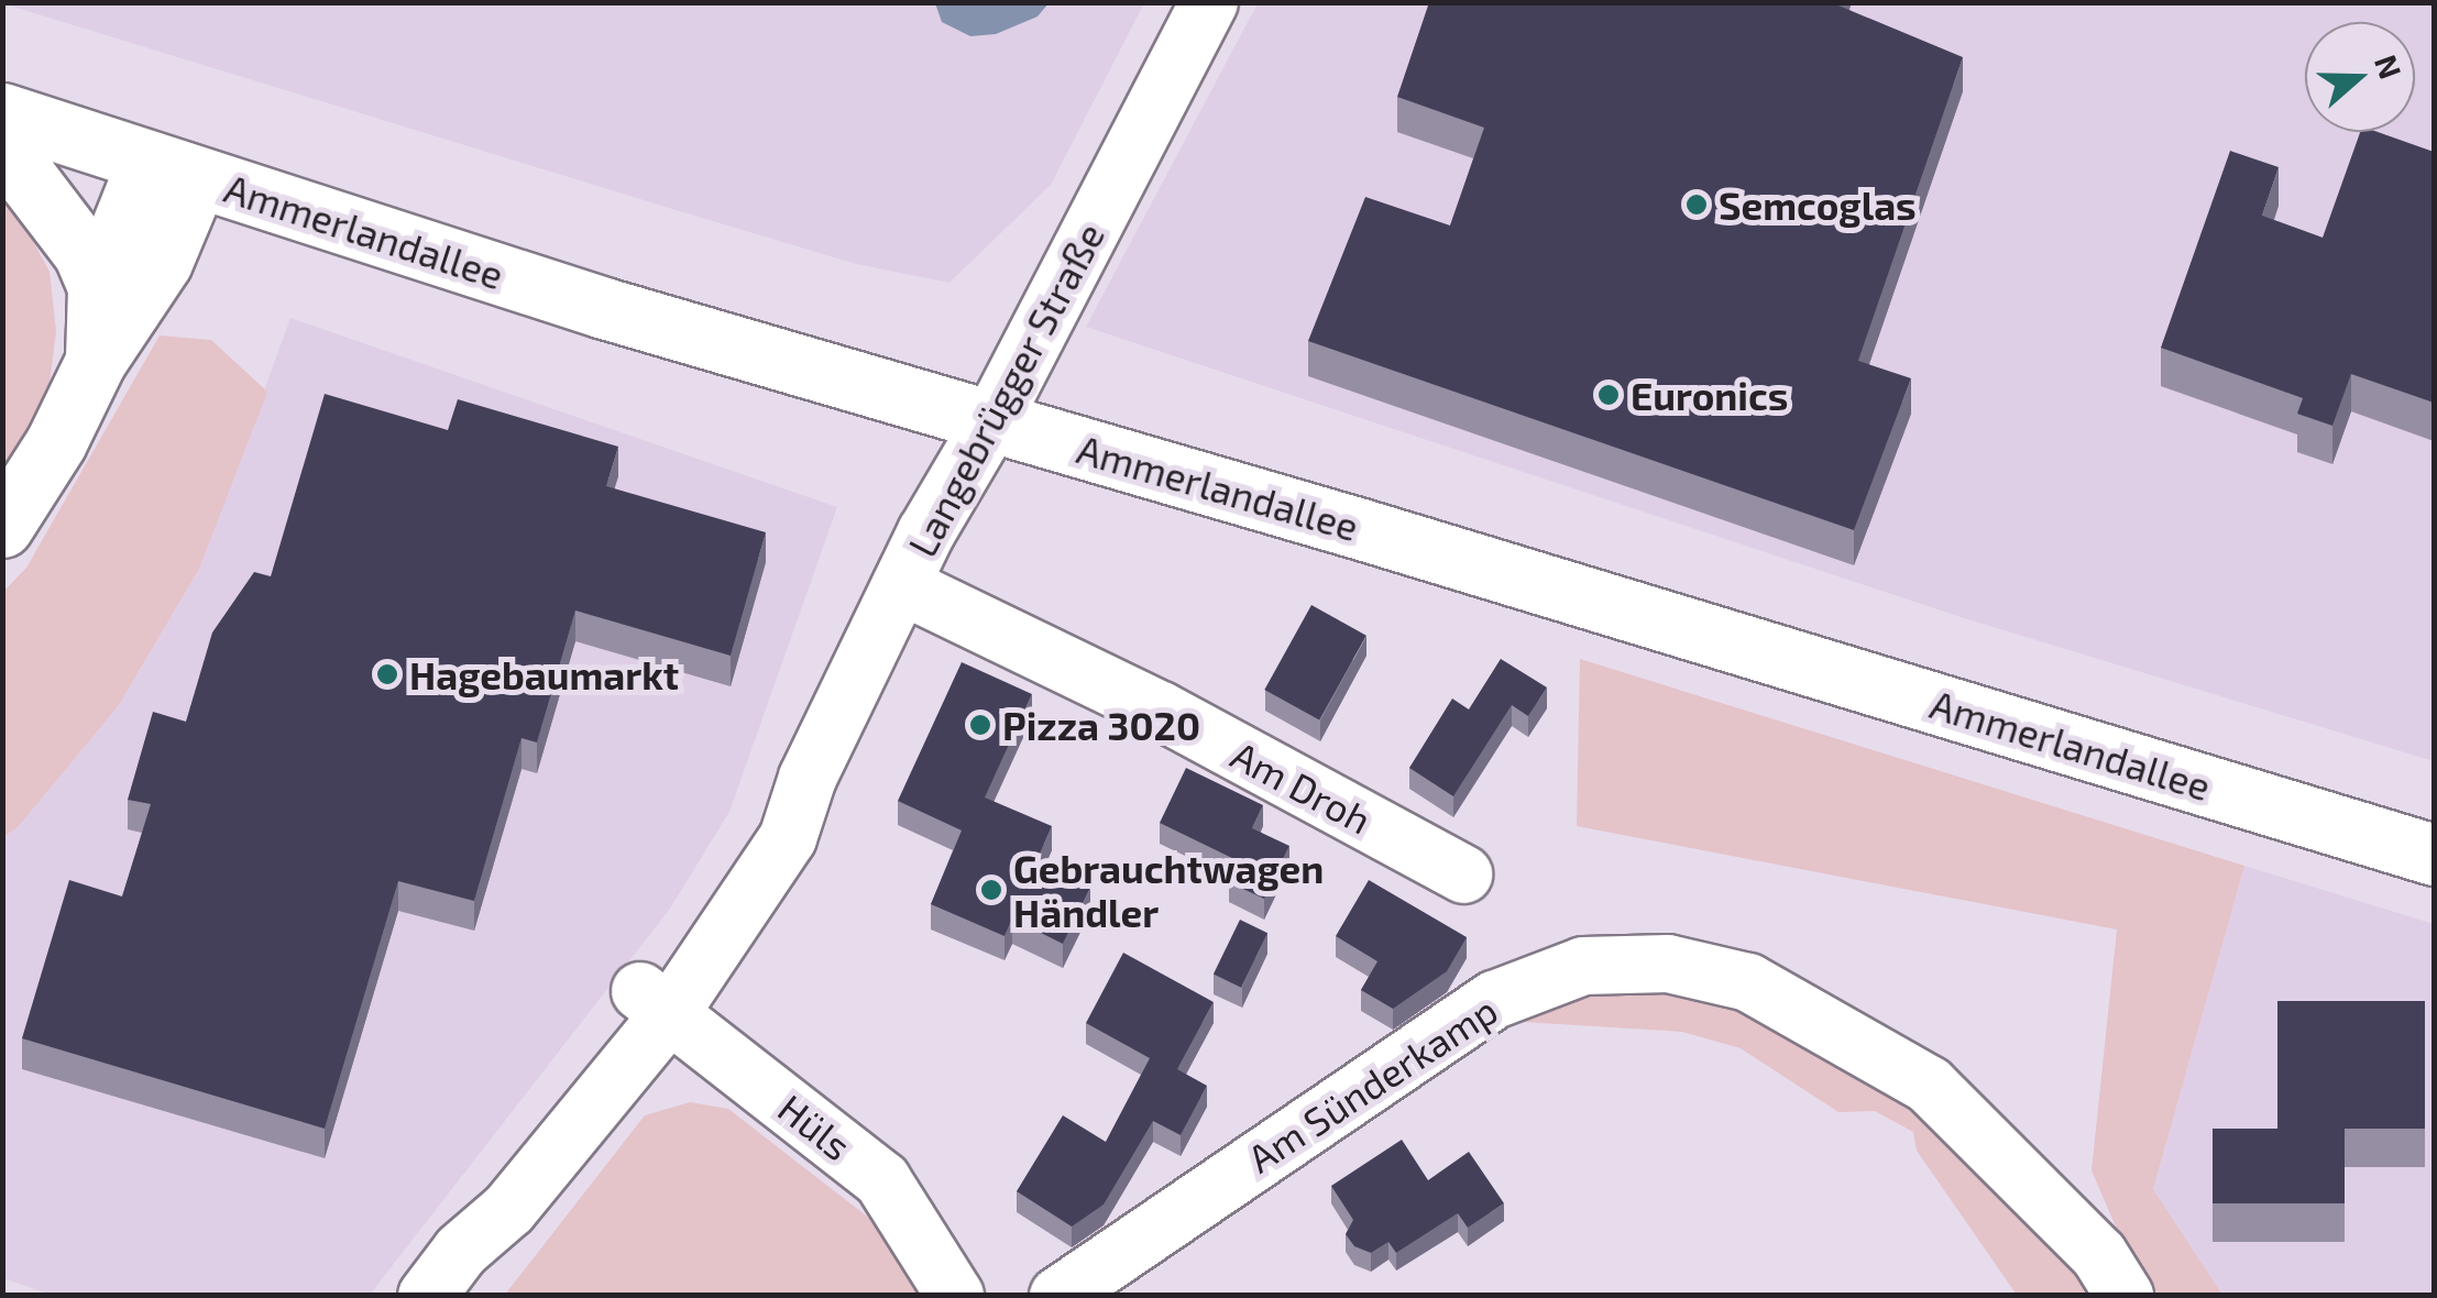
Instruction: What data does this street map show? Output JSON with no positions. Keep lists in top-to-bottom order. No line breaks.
{"streets":{"main road":["Ammerlandallee"],"street":["Langebrügger Straße","Am Droh","Am Sünderkamp","Hüls"]},"crossings":[["Ammerlandallee","Langebrügger Straße"],["Langebrügger Straße","Am Droh"],["Langebrügger Straße","Hüls"]],"places":["Semcoglas","Euronics","Hagebaumarkt","Pizza 3020","Gebrauchtwagen Händler"],"north":"right"}
